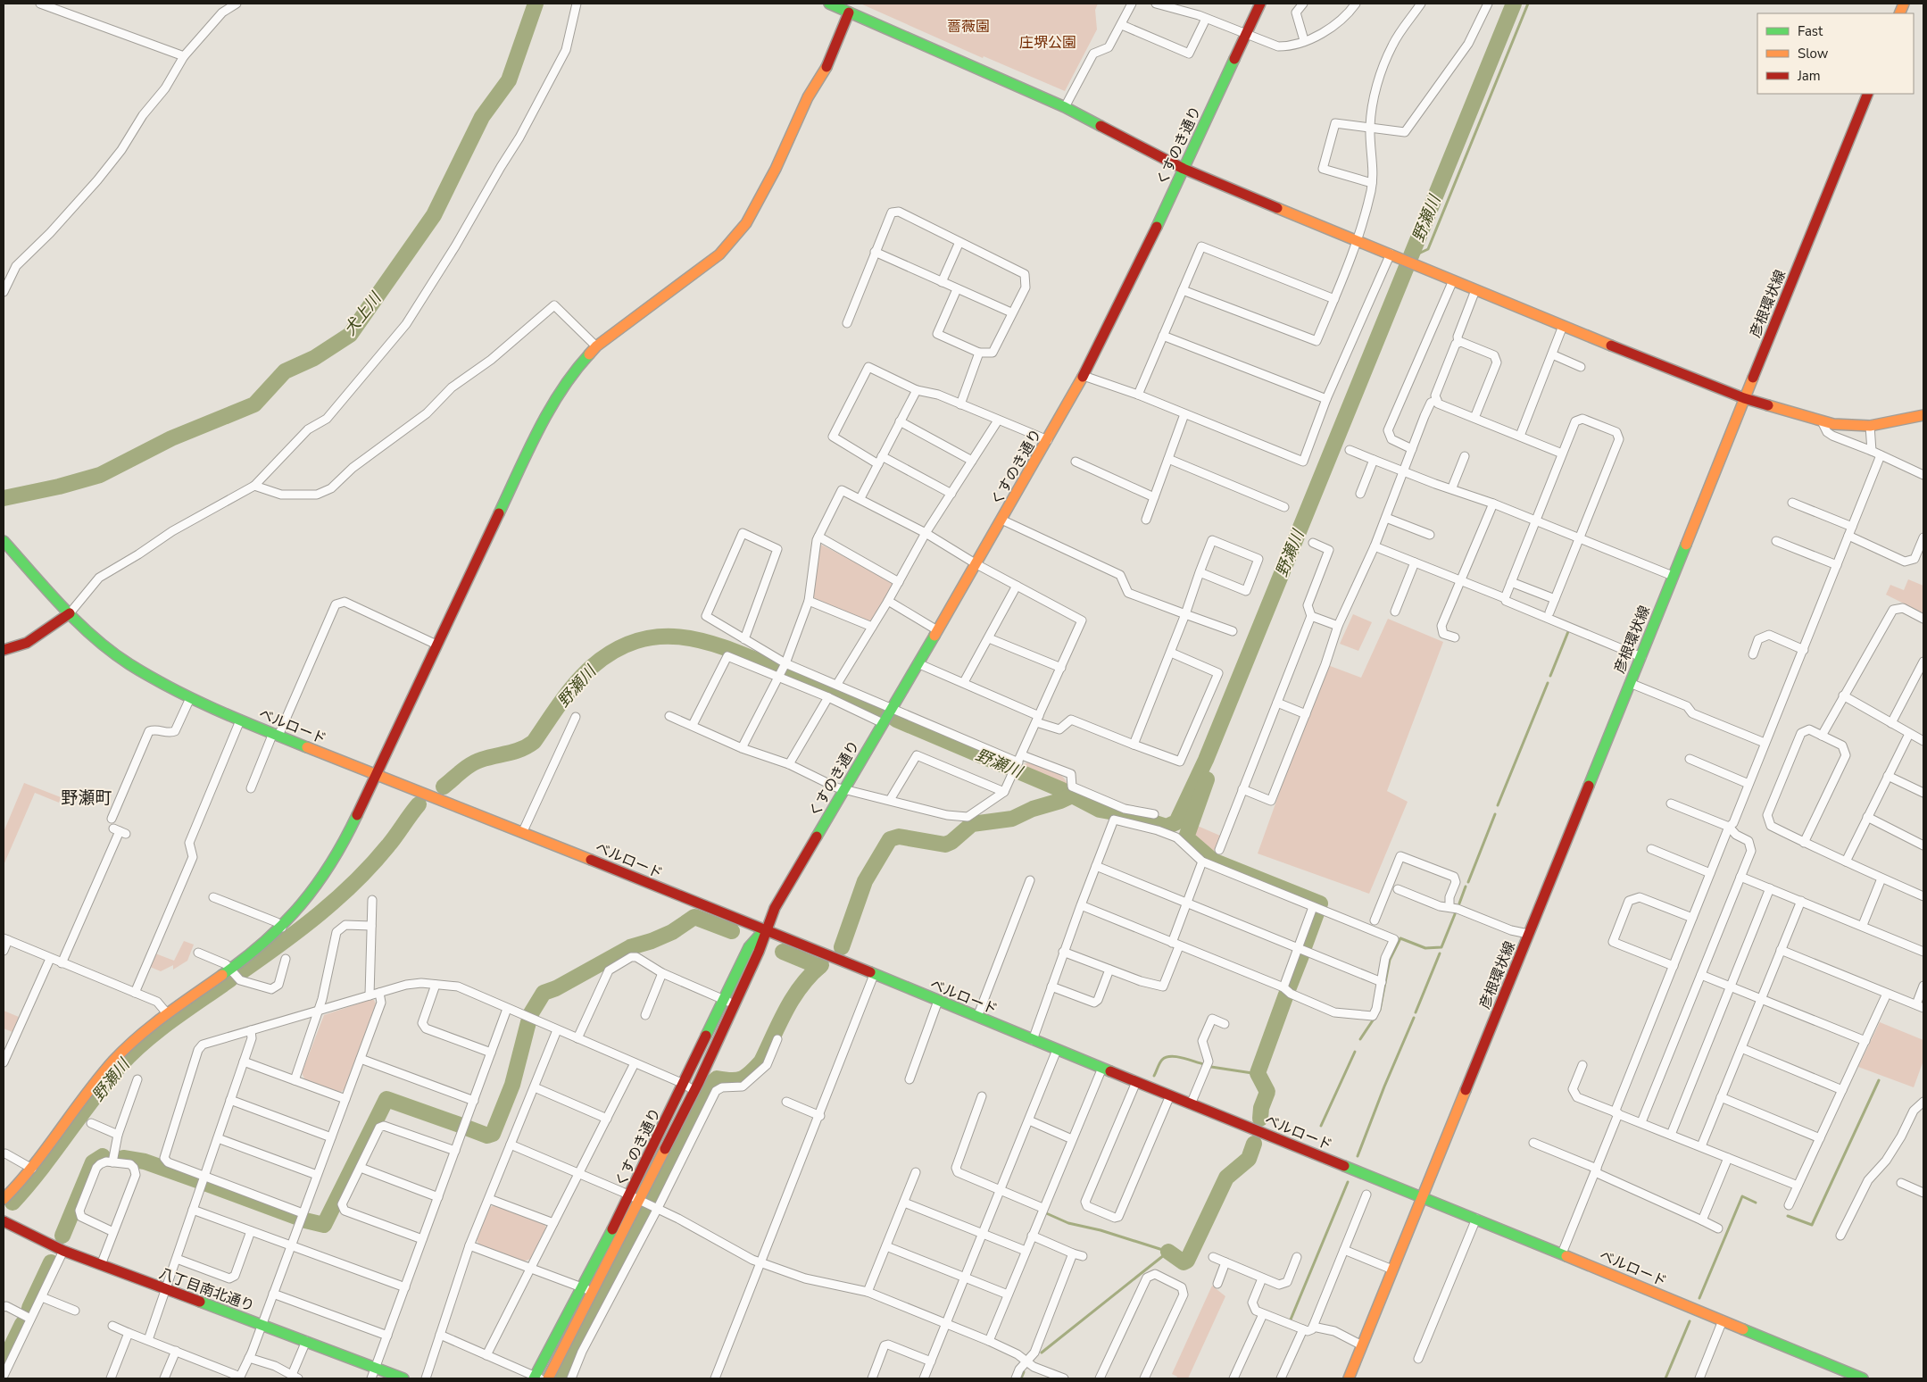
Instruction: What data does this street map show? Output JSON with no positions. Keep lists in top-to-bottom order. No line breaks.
{"streets":{"street":["くすのき通り","彦根環状線","ベルロード","八丁目南北通り"]},"crossings":[["くすのき通り","ベルロード"],["彦根環状線","ベルロード"]],"districts":["野瀬町"],"water":["野瀬川","犬上川"],"parks":["薔薇園","庄堺公園"],"legend":["Fast","Slow","Jam"]}
